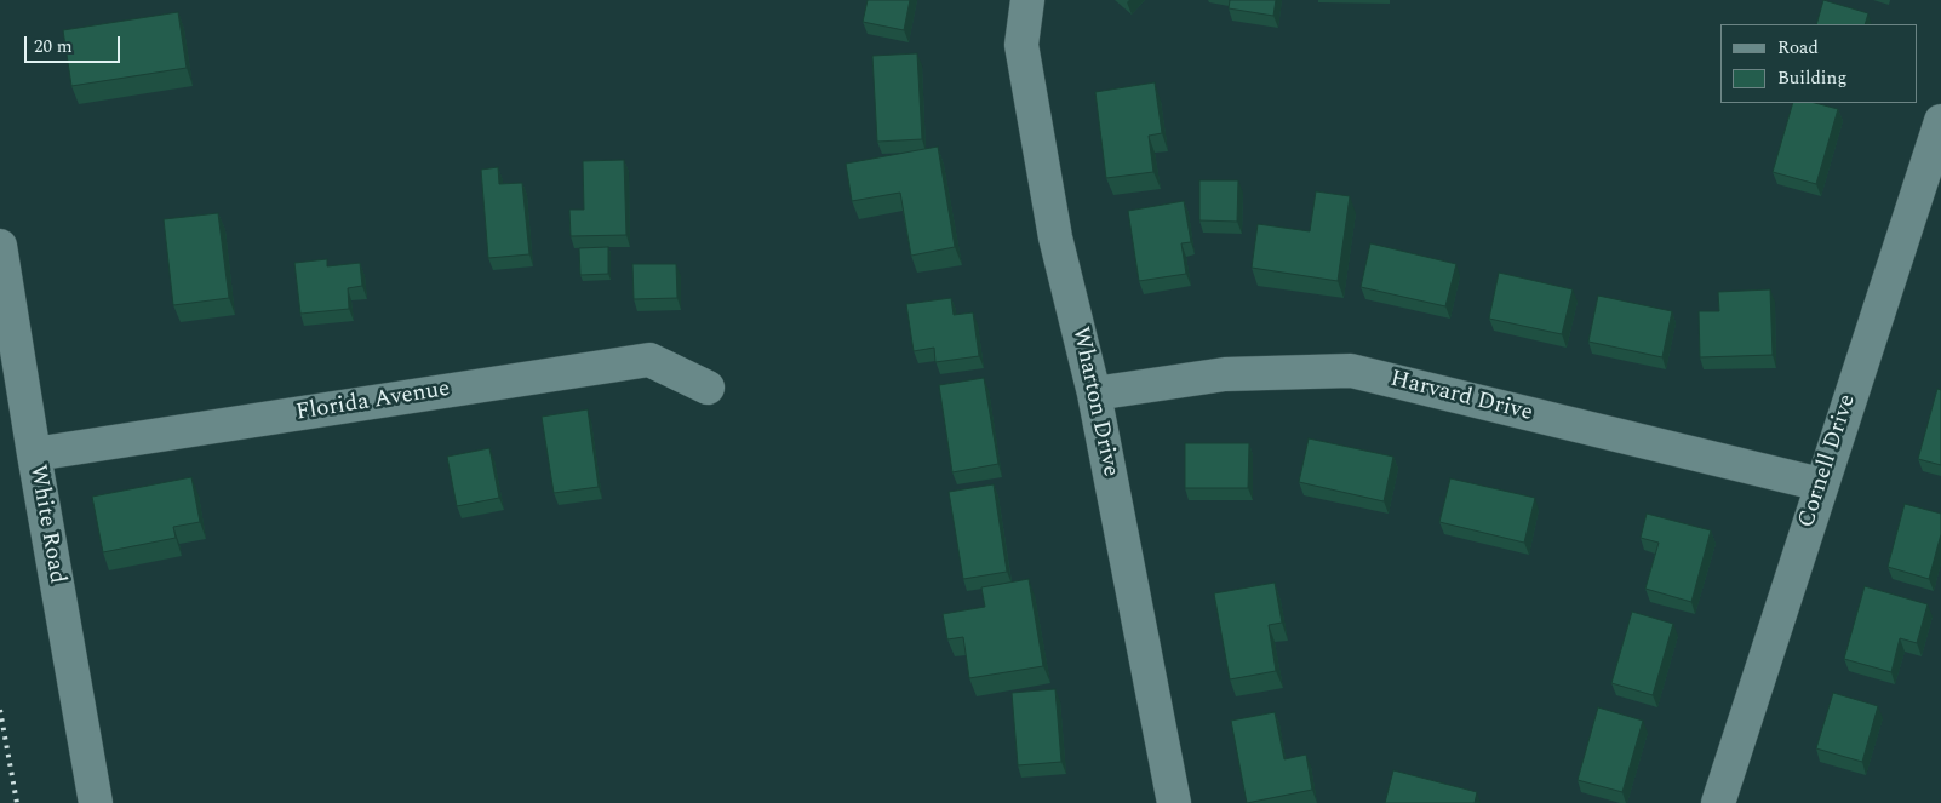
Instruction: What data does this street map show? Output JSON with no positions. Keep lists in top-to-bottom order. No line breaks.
{"streets":{"street":["Harvard Drive","Florida Avenue","Wharton Drive","Cornell Drive","White Road"]},"crossings":[["Harvard Drive","Wharton Drive"],["Harvard Drive","Cornell Drive"],["Florida Avenue","White Road"]],"legend":["Road","Building"],"scale_bar":"20 m"}
